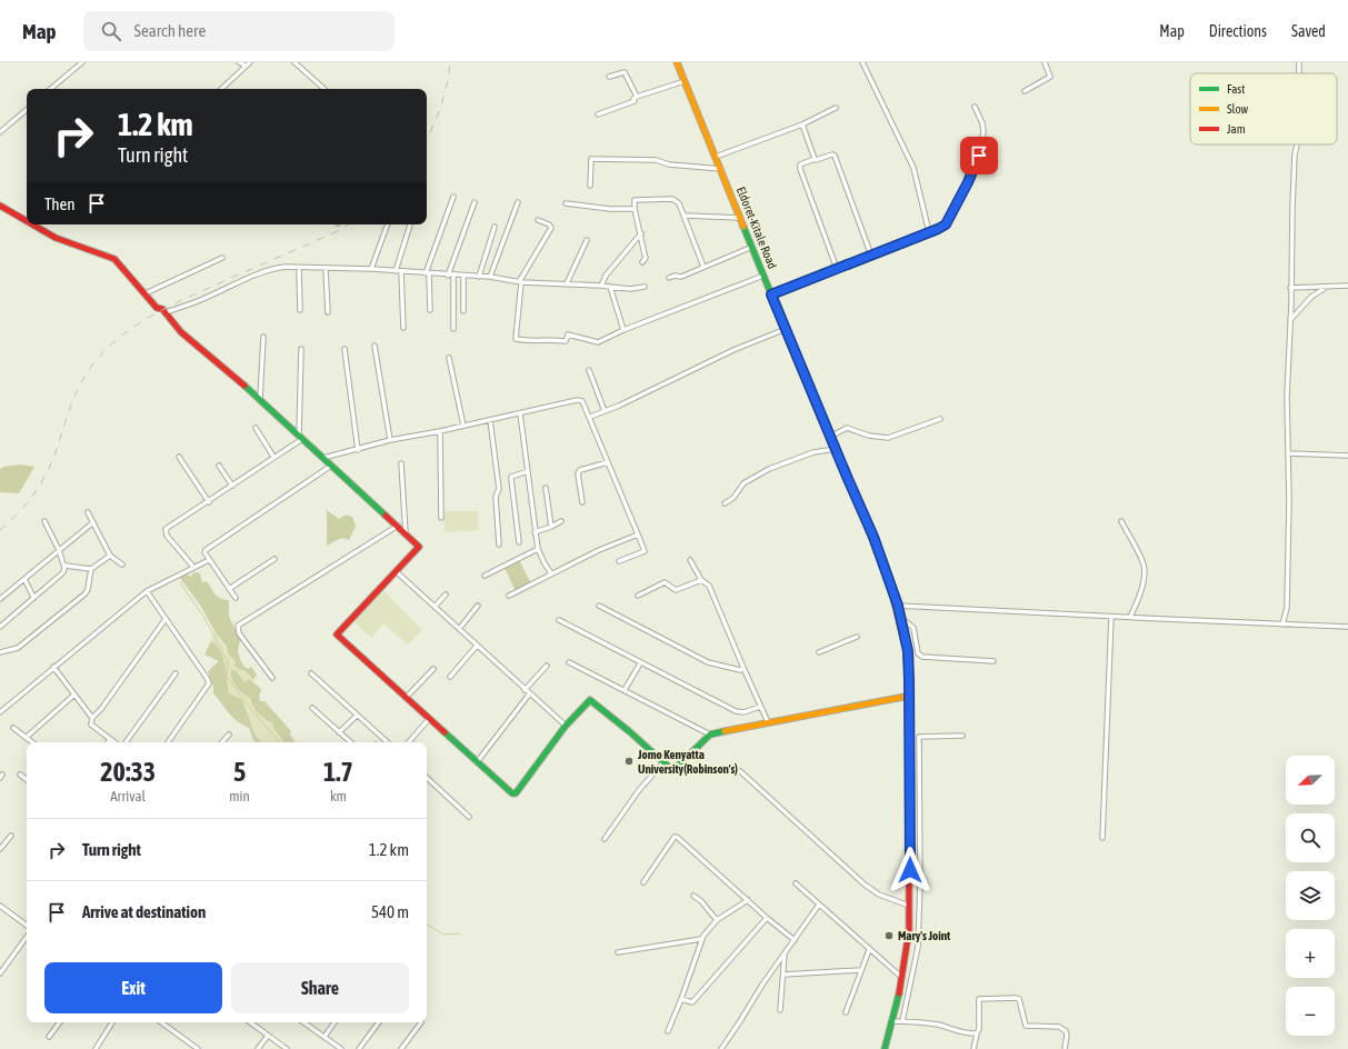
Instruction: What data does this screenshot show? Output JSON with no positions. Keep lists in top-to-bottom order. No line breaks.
{"streets":{"main road":["Eldoret-Kitale Road"]},"places":["Jomo Kenyatta University(Robinson's)","Mary's Joint"],"legend":["Fast","Slow","Jam"],"north":"bottom left","page":{"header":"Map","search":"Search here","nav":["Map","Directions","Saved"],"turn":["1.2 km","Turn right"],"then":"Then","eta":["20:33","Arrival","5","min","1.7","km"],"map_buttons":["+","−"],"list":[{"name":"Turn right","value":"1.2 km"},{"name":"Arrive at destination","value":"540 m"}],"buttons":["Exit","Share"]}}
